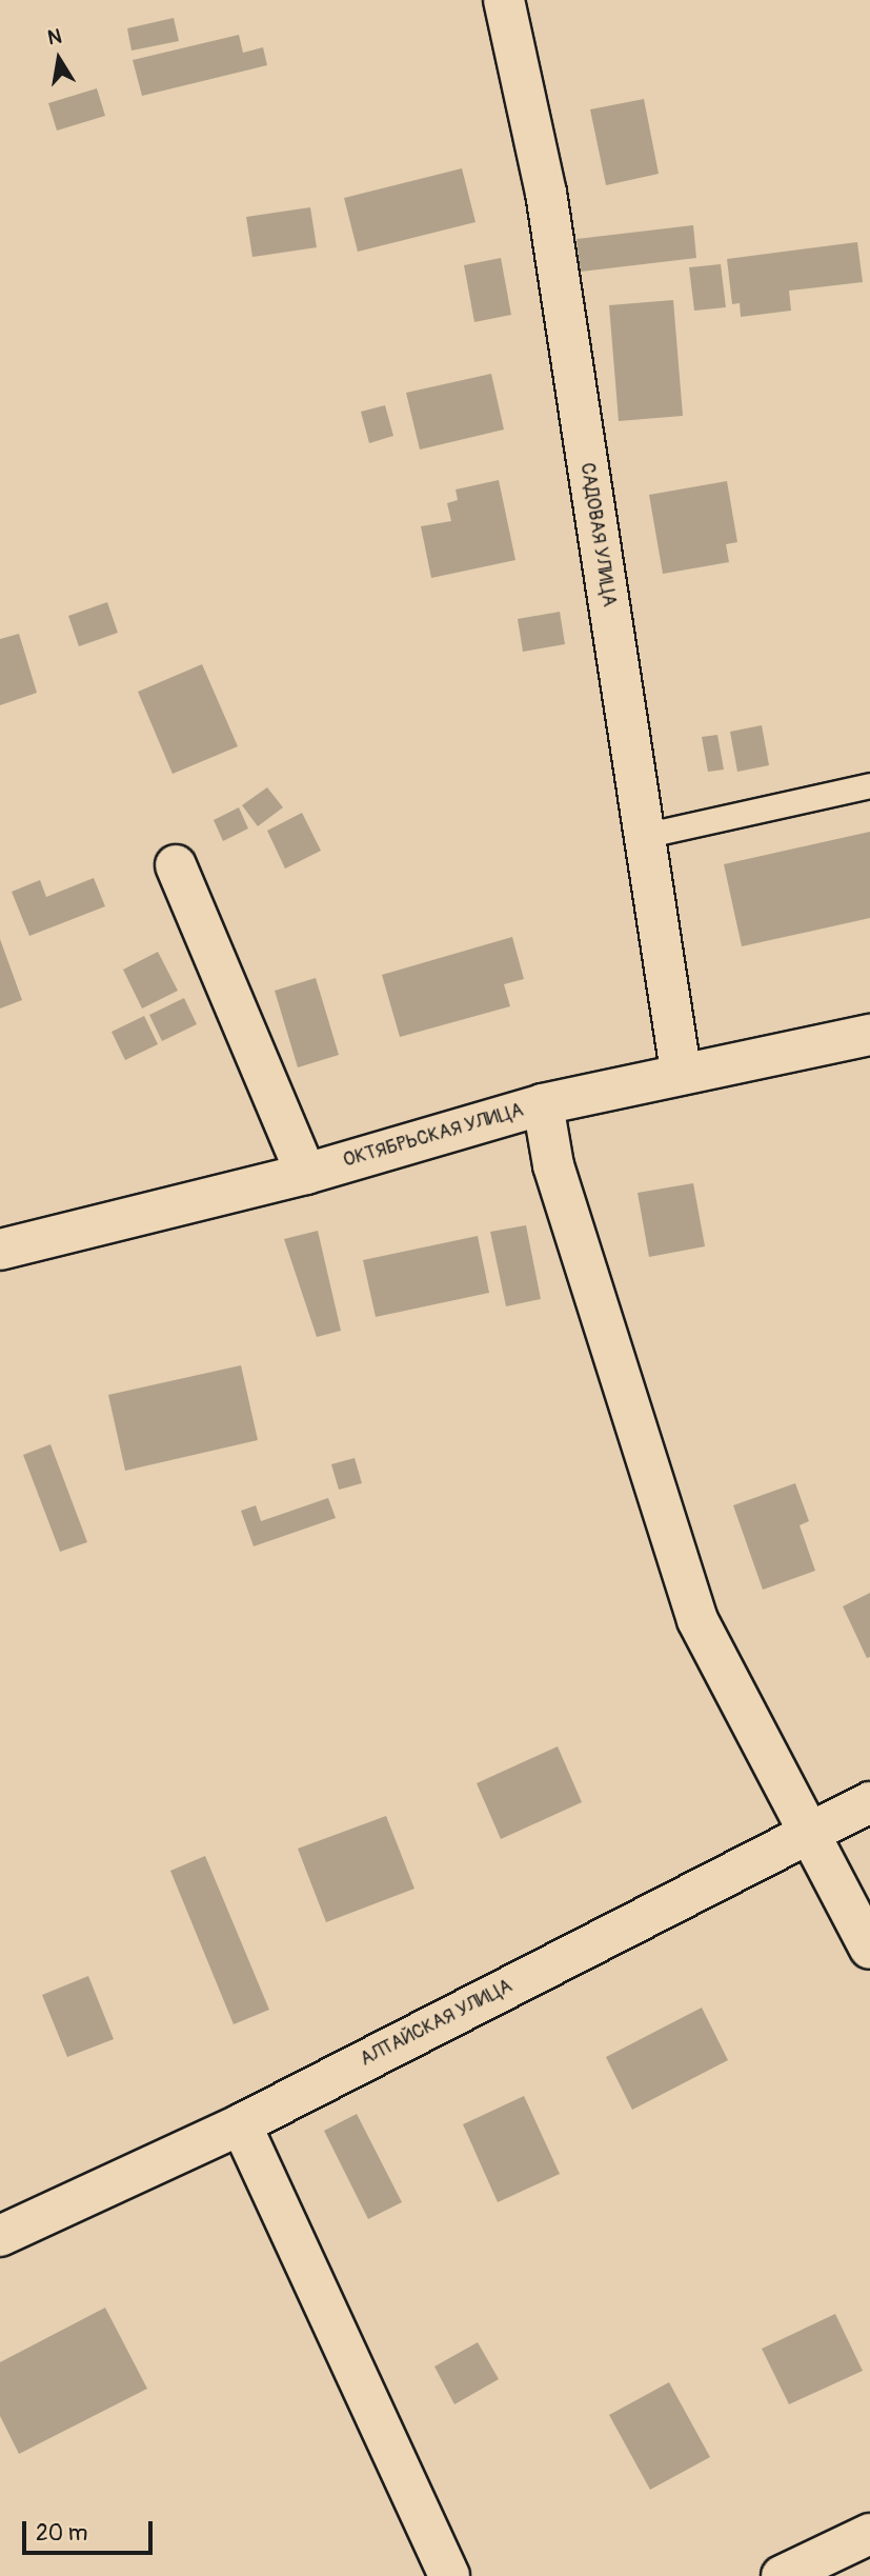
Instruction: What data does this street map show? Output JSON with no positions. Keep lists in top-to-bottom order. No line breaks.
{"streets":{"street":["САДОВАЯ УЛИЦА","ОКТЯБРЬСКАЯ УЛИЦА","АЛТАЙСКАЯ УЛИЦА"]},"crossings":[["САДОВАЯ УЛИЦА","ОКТЯБРЬСКАЯ УЛИЦА"]],"scale_bar":"20 m","north":"top"}
